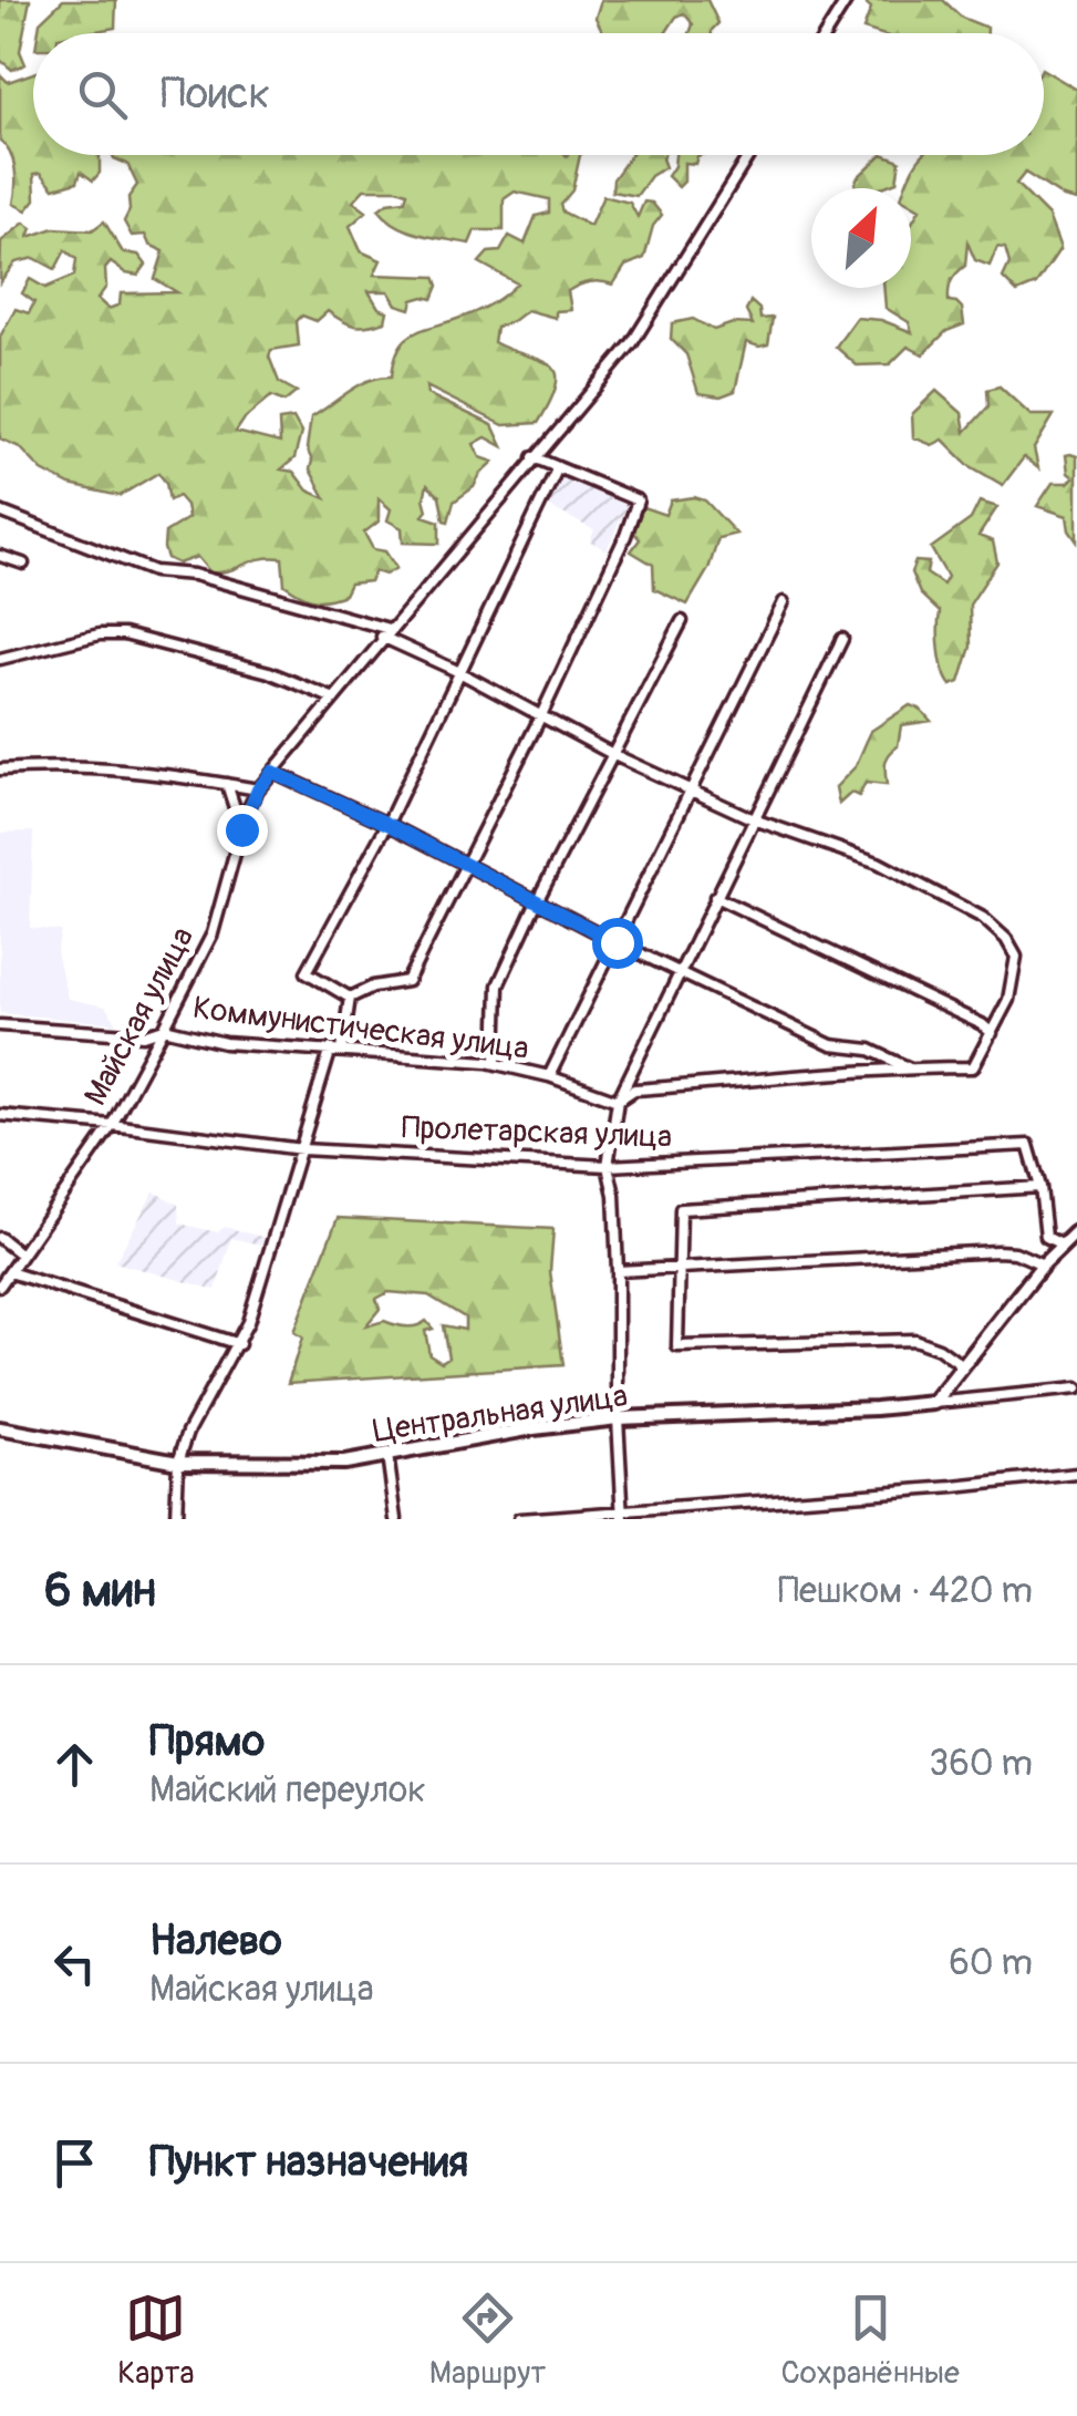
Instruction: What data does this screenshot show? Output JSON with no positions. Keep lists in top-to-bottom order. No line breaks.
{"streets":{"main road":["Центральная улица"],"street":["Майская улица","Коммунистическая улица","Пролетарская улица"]},"crossings":[["Майская улица","Коммунистическая улица"],["Майская улица","Пролетарская улица"]],"north":"top right","page":{"search":"Поиск","heading":["6 мин","Пешком · 420 m"],"list":[["Прямо","Майский переулок","360 m"],["Налево","Майская улица","60 m"],"Пункт назначения"],"nav":["Карта","Маршрут","Сохранённые"]}}
